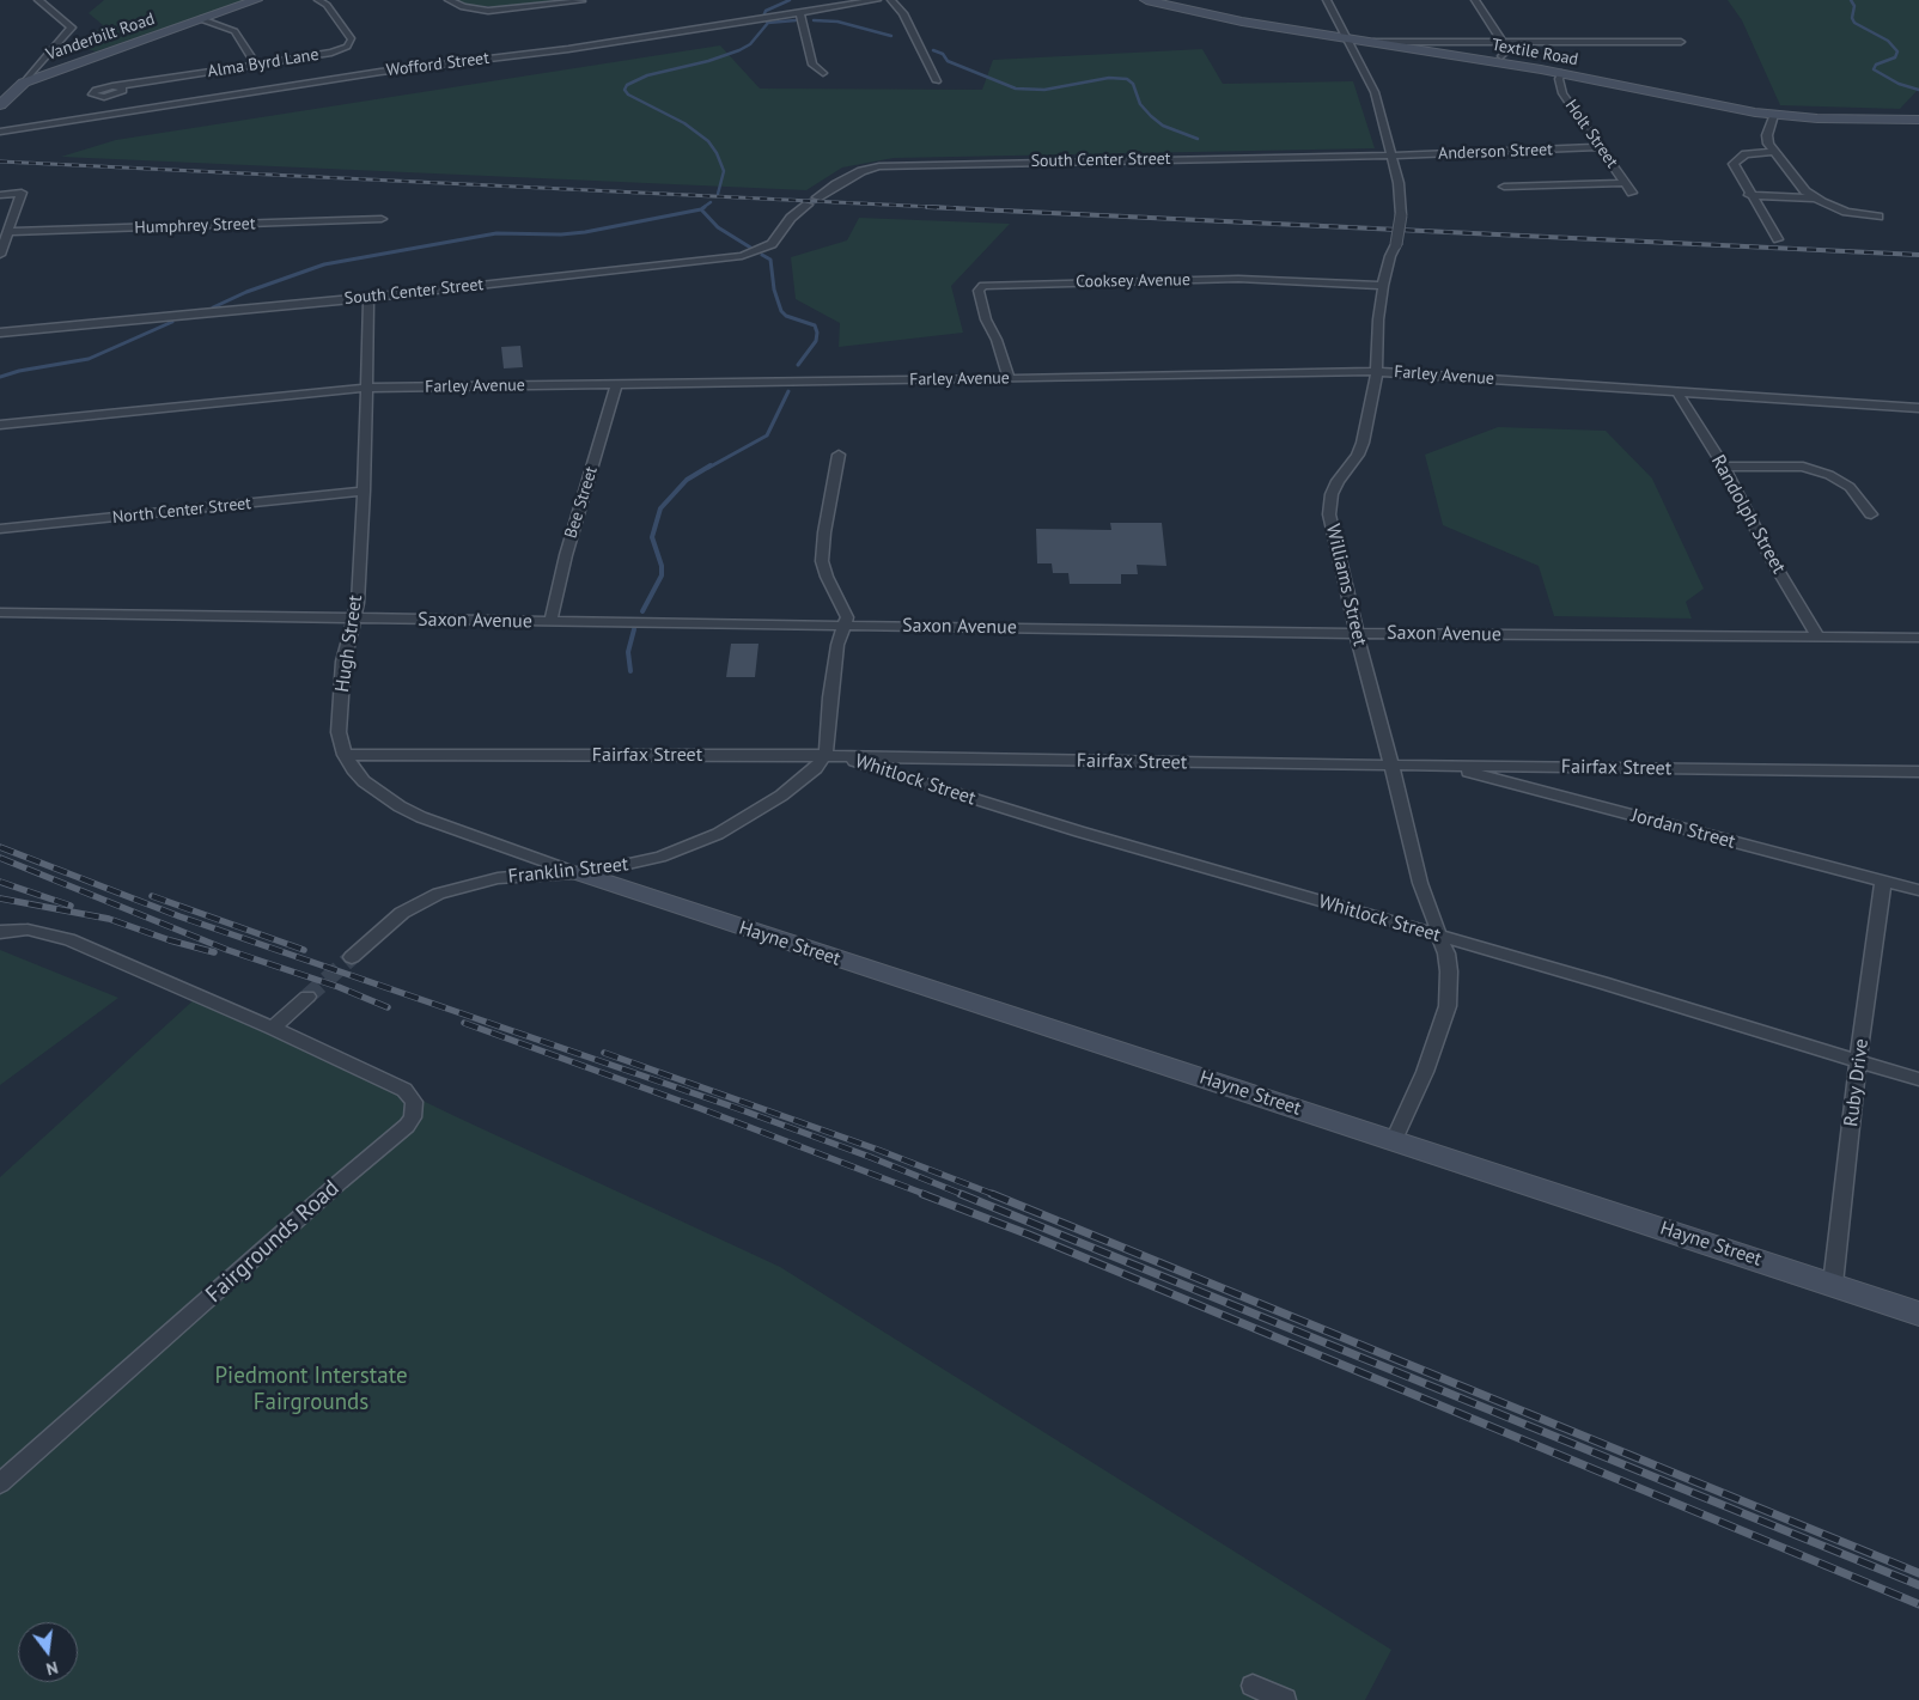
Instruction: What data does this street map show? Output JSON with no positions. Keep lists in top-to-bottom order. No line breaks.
{"streets":{"street":["Vanderbilt Road","Textile Road","Alma Byrd Lane","Wofford Street","Holt Street","Anderson Street","South Center Street","Humphrey Street","Cooksey Avenue","Farley Avenue","Bee Street","North Center Street","Randolph Street","Williams Street","Saxon Avenue","Hugh Street","Fairfax Street","Whitlock Street","Jordan Street","Franklin Street","Hayne Street","Ruby Drive","Fairgrounds Road"]},"crossings":[["Textile Road","Holt Street"],["Textile Road","Williams Street"],["Holt Street","Anderson Street"],["Anderson Street","South Center Street"],["Anderson Street","Williams Street"],["South Center Street","Williams Street"],["South Center Street","Hugh Street"],["Cooksey Avenue","Farley Avenue"],["Cooksey Avenue","Williams Street"],["Farley Avenue","Bee Street"],["Farley Avenue","Randolph Street"],["Farley Avenue","Williams Street"],["Farley Avenue","Hugh Street"],["Bee Street","Saxon Avenue"],["North Center Street","Hugh Street"],["Randolph Street","Saxon Avenue"],["Williams Street","Saxon Avenue"],["Williams Street","Fairfax Street"],["Williams Street","Whitlock Street"],["Williams Street","Hayne Street"],["Saxon Avenue","Hugh Street"],["Hugh Street","Fairfax Street"],["Hugh Street","Franklin Street"],["Hugh Street","Hayne Street"],["Fairfax Street","Whitlock Street"],["Fairfax Street","Jordan Street"],["Fairfax Street","Franklin Street"],["Whitlock Street","Franklin Street"],["Whitlock Street","Ruby Drive"],["Jordan Street","Ruby Drive"],["Franklin Street","Hayne Street"],["Hayne Street","Ruby Drive"]],"parks":["Piedmont Interstate Fairgrounds"],"north":"bottom"}
